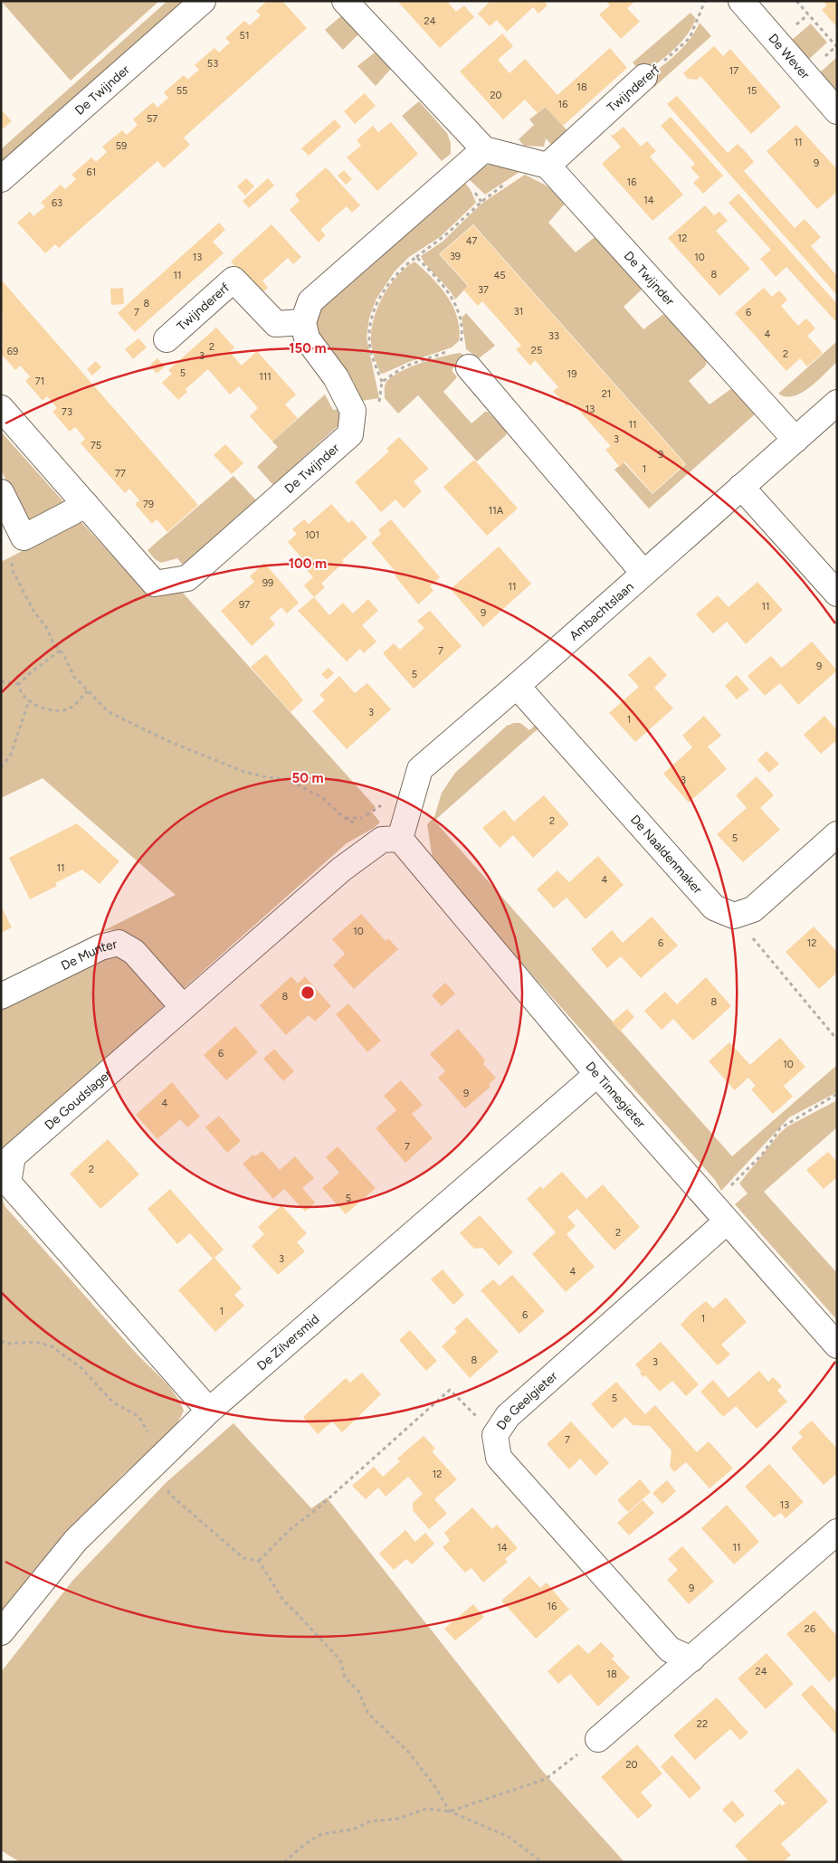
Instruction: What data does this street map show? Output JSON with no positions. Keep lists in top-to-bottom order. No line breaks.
{"streets":{"street":["De Wever","Twijndererf","De Twijnder","Ambachtslaan","De Naaldenmaker","De Munter","De Tinnegieter","De Goudslager","De Zilversmid","De Geelgieter"]},"crossings":[["Twijndererf","De Twijnder"],["De Twijnder","Ambachtslaan"],["Ambachtslaan","De Naaldenmaker"],["Ambachtslaan","De Tinnegieter"],["Ambachtslaan","De Goudslager"],["De Munter","De Goudslager"],["De Tinnegieter","De Goudslager"],["De Tinnegieter","De Zilversmid"],["De Tinnegieter","De Geelgieter"],["De Goudslager","De Zilversmid"]],"house_numbers":["24","51","53","17","18","55","15","20","16","57","11","59","9","61","16","14","63","12","47","39","13","10","8","11","45","37","8","31","7","6","4","33","2","25","69","2","3","5","19","111","71","21","13","73","11","3","75","9","1","77","79","11A","101","99","11","97","11","9","7","9","5","3","1","3","2","5","11","4","10","6","12","8","8","6","10","9","4","7","2","5","2","3","4","1","6","1","8","3","5","7","12","13","14","11","9","16","26","24","18","22","20"],"rings":["150 m","100 m","50 m"]}
